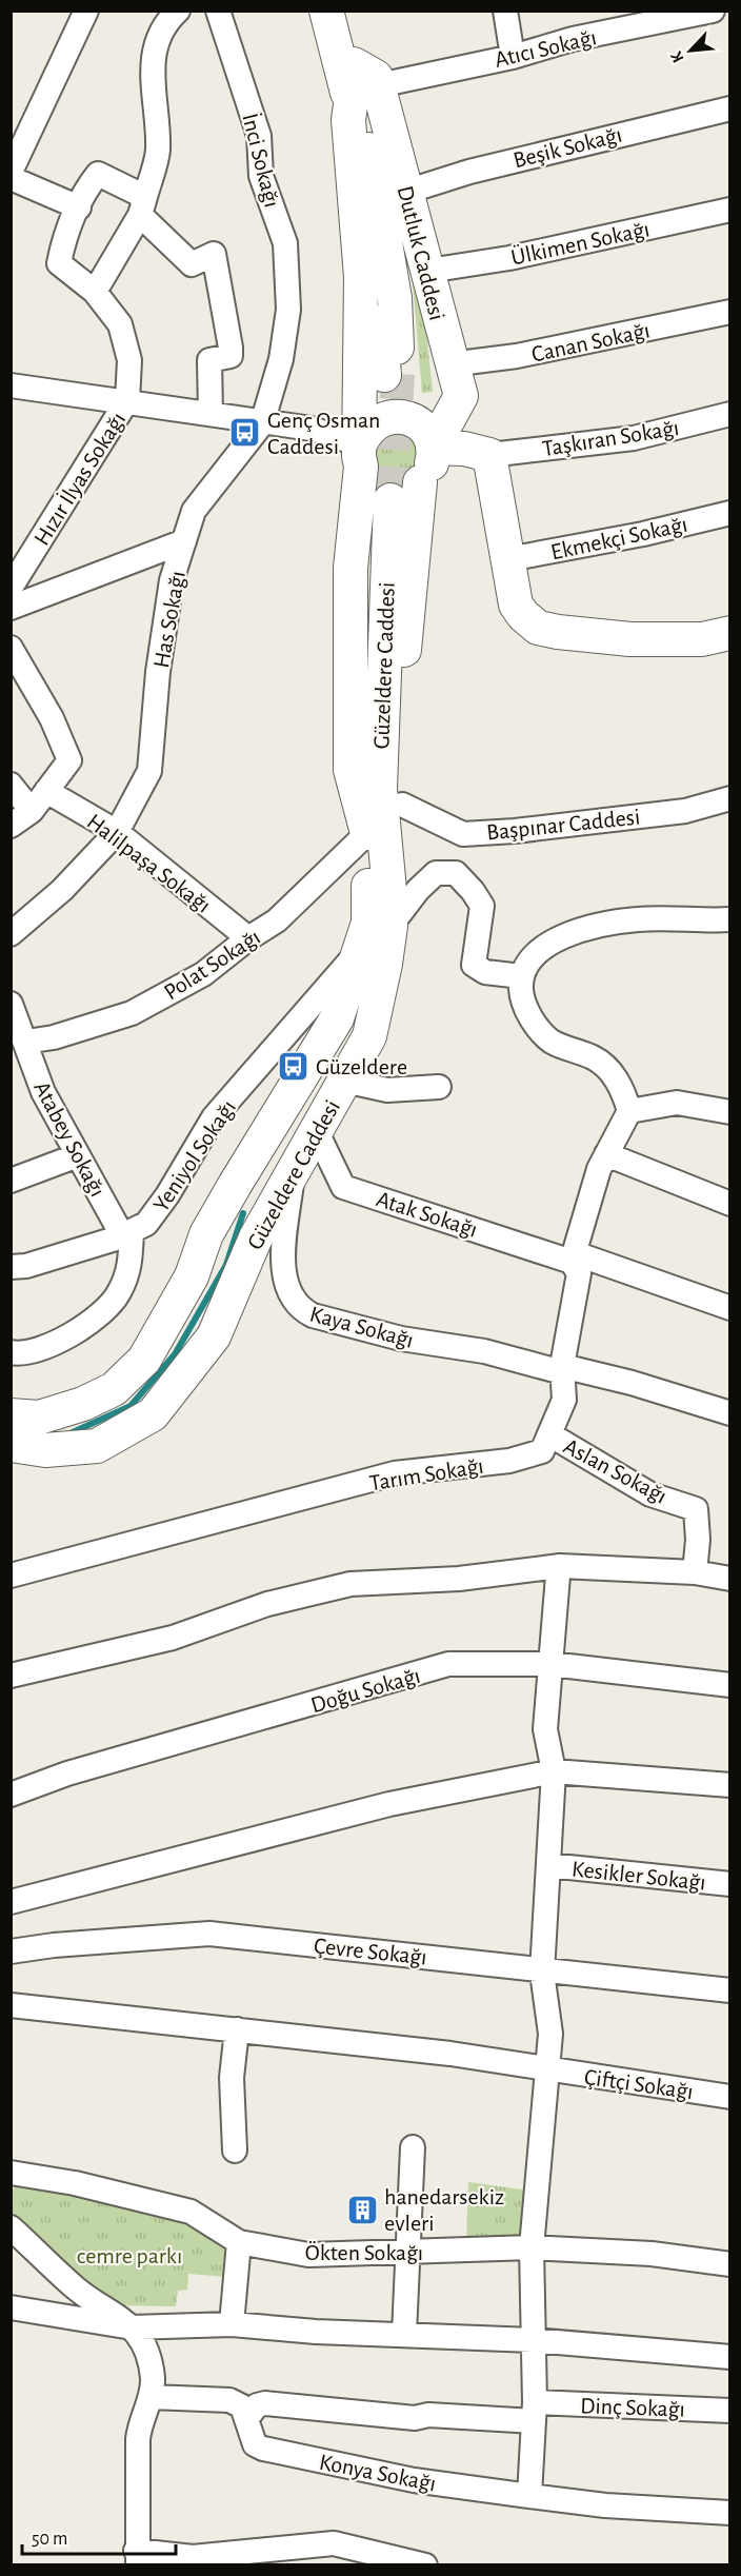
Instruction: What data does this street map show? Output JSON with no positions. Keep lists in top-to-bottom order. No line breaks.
{"streets":{"main road":["Dutluk Caddesi","Güzeldere Caddesi"],"street":["Atıcı Sokağı","Beşik Sokağı","İnci Sokağı","Ülkimen Sokağı","Canan Sokağı","Taşkıran Sokağı","Hızır İlyas Sokağı","Ekmekçi Sokağı","Has Sokağı","Başpınar Caddesi","Halilpaşa Sokağı","Polat Sokağı","Atabey Sokağı","Yeniyol Sokağı","Atak Sokağı","Kaya Sokağı","Aslan Sokağı","Tarım Sokağı","Doğu Sokağı","Kesikler Sokağı","Çevre Sokağı","Çiftçi Sokağı","Ökten Sokağı","Dinç Sokağı","Konya Sokağı"]},"crossings":[["Atıcı Sokağı","Dutluk Caddesi"],["Beşik Sokağı","Dutluk Caddesi"],["İnci Sokağı","Has Sokağı"],["Ülkimen Sokağı","Dutluk Caddesi"],["Dutluk Caddesi","Canan Sokağı"],["Has Sokağı","Halilpaşa Sokağı"],["Güzeldere Caddesi","Polat Sokağı"],["Güzeldere Caddesi","Yeniyol Sokağı"],["Güzeldere Caddesi","Atak Sokağı"],["Güzeldere Caddesi","Kaya Sokağı"],["Halilpaşa Sokağı","Polat Sokağı"],["Polat Sokağı","Atabey Sokağı"],["Atabey Sokağı","Yeniyol Sokağı"],["Atak Sokağı","Tarım Sokağı"],["Kaya Sokağı","Tarım Sokağı"],["Aslan Sokağı","Tarım Sokağı"],["Dinç Sokağı","Konya Sokağı"]],"parks":["cemre parkı"],"places":{"bus stop":["Genç Osman Caddesi","Güzeldere"],"building":["hanedarsekiz evleri"]},"scale_bar":"50 m","north":"bottom left"}
